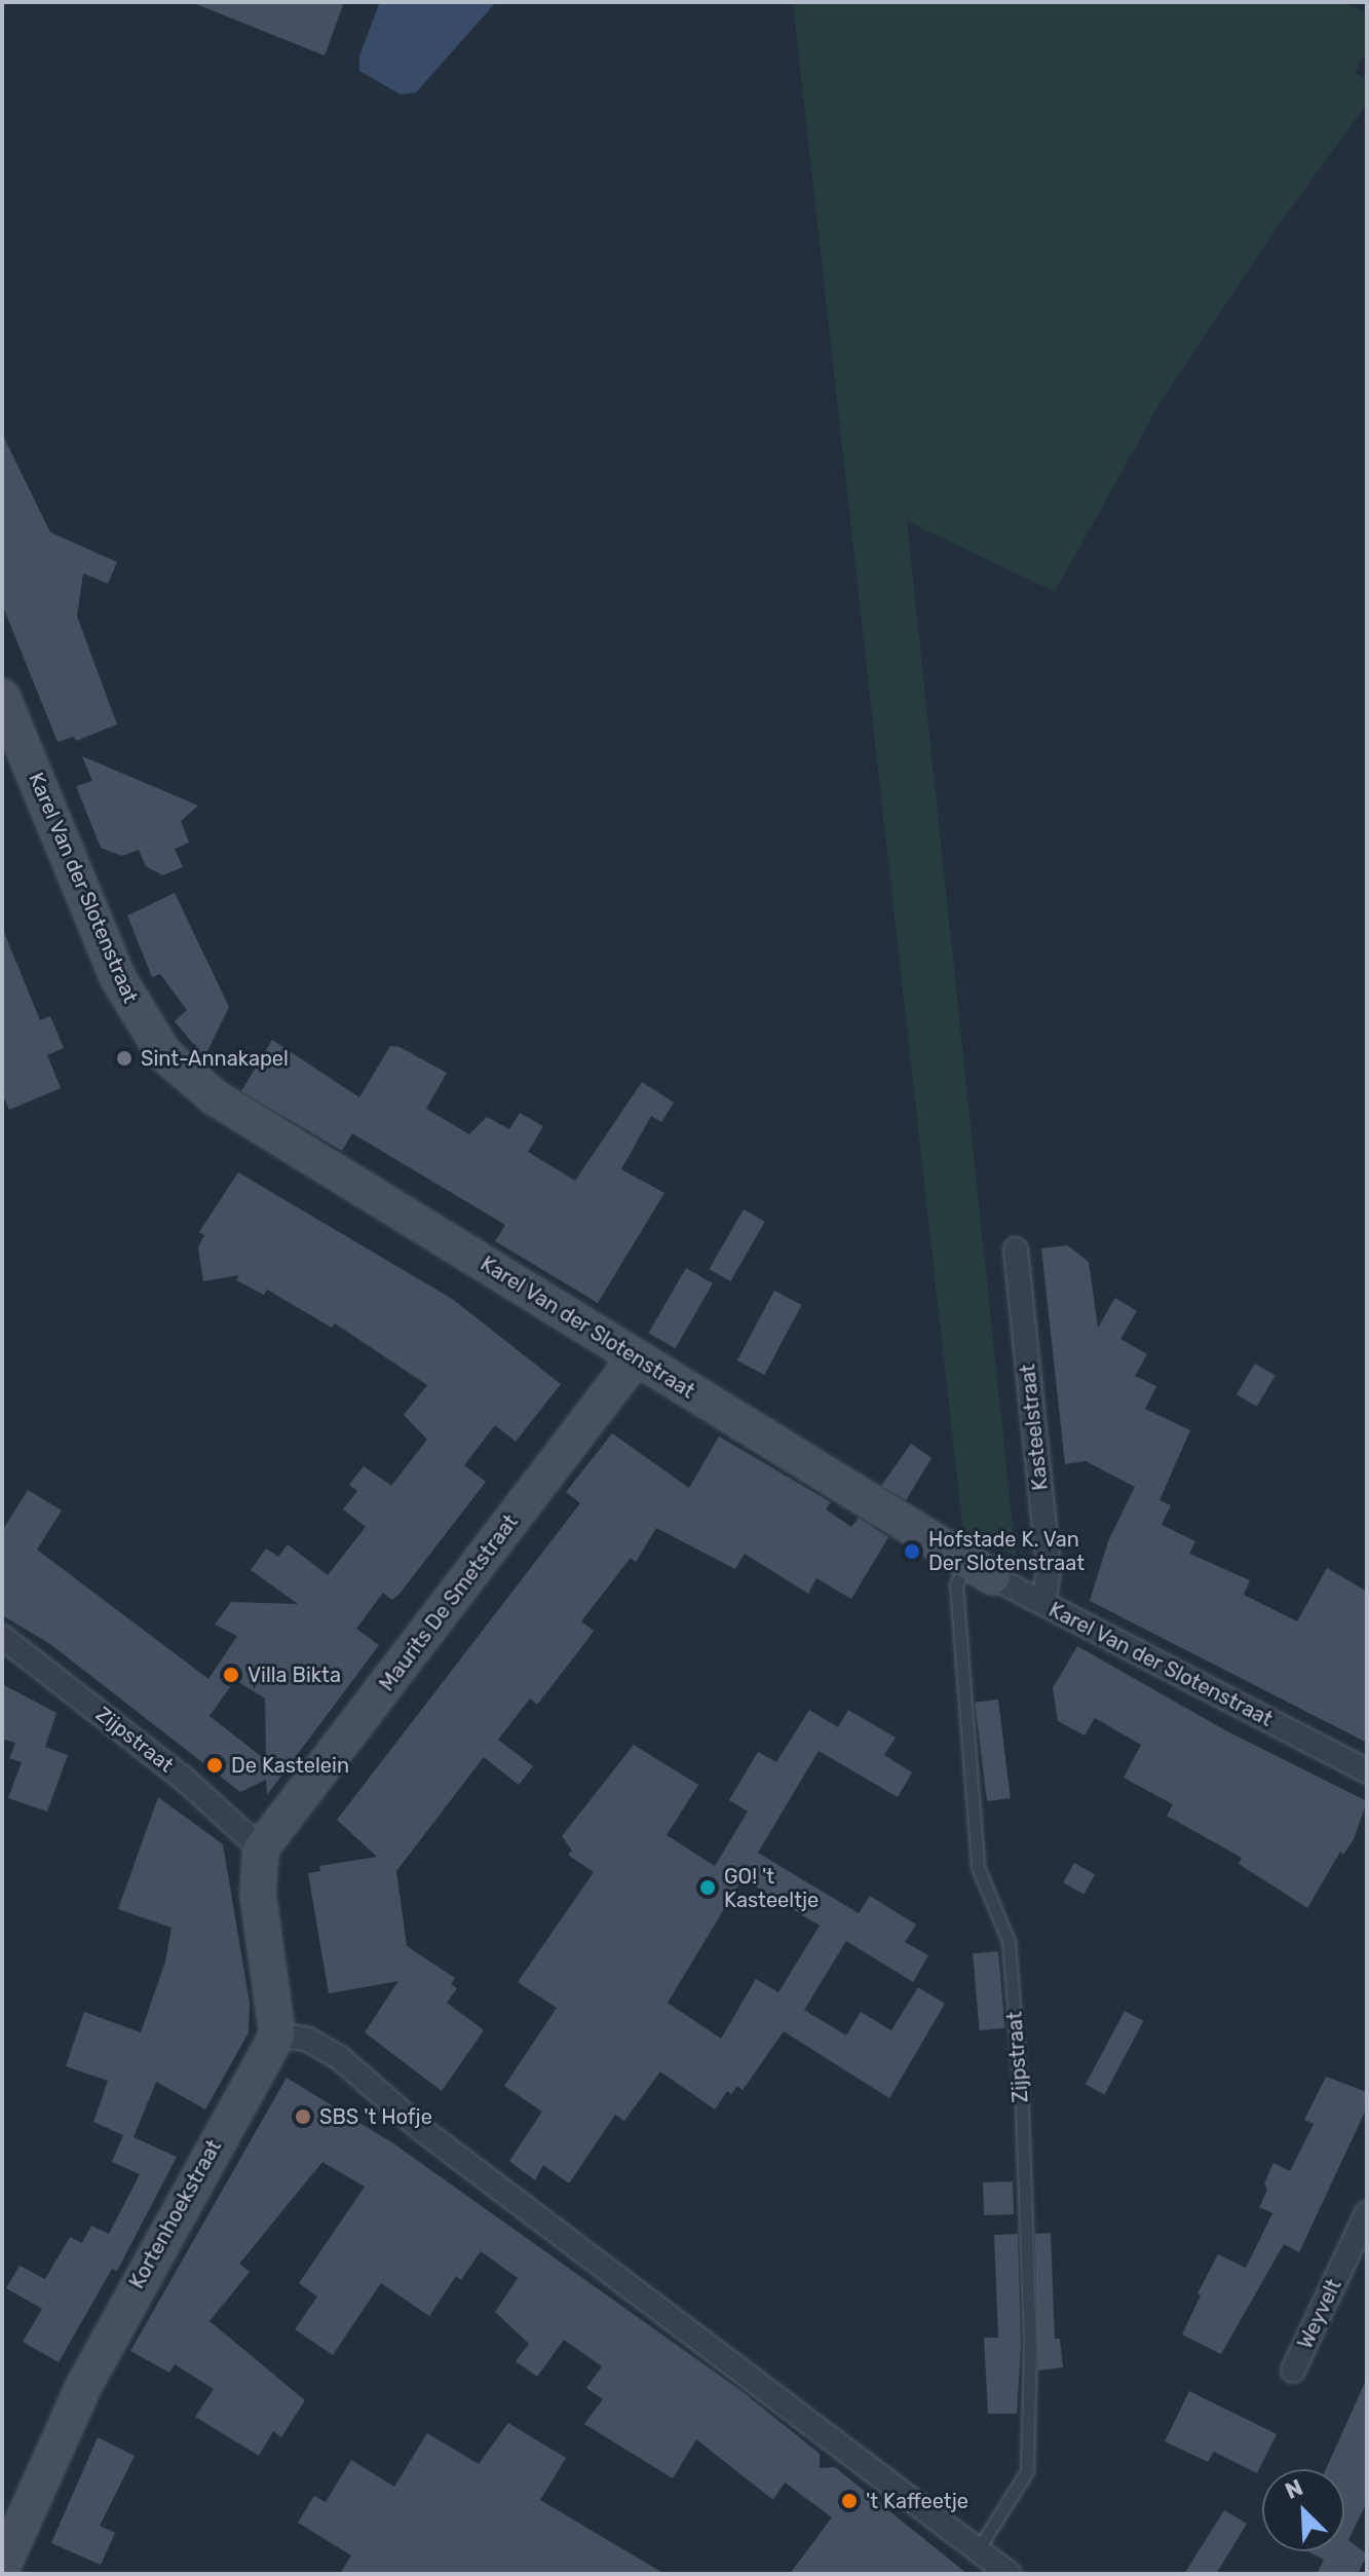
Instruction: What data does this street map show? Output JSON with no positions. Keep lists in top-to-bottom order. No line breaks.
{"streets":{"street":["Karel Van der Slotenstraat","Kasteelstraat","Maurits De Smetstraat","Zijpstraat","Kortenhoekstraat","Weyvelt"]},"crossings":[["Karel Van der Slotenstraat","Kasteelstraat"],["Karel Van der Slotenstraat","Maurits De Smetstraat"],["Karel Van der Slotenstraat","Zijpstraat"],["Maurits De Smetstraat","Zijpstraat"]],"places":["Sint-Annakapel","Hofstade K. Van Der Slotenstraat","Villa Bikta","De Kastelein","GO! 't Kasteeltje","SBS 't Hofje","'t Kaffeetje"],"north":"top left"}
